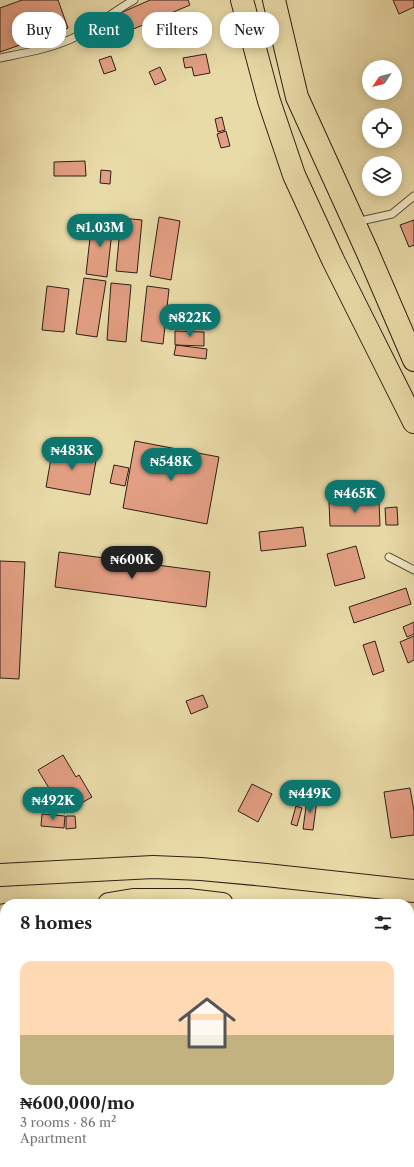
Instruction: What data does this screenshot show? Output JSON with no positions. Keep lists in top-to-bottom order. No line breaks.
{"north":"bottom left","page":{"chip":["Buy","Rent","Filters","New"],"price":["₦1.03M","₦822K","₦483K","₦548K","₦465K","₦600K","₦449K","₦492K"],"heading":"8 homes","list":[{"name":"₦600,000/mo","note":"3 rooms · 86 m² · Apartment"}]}}
